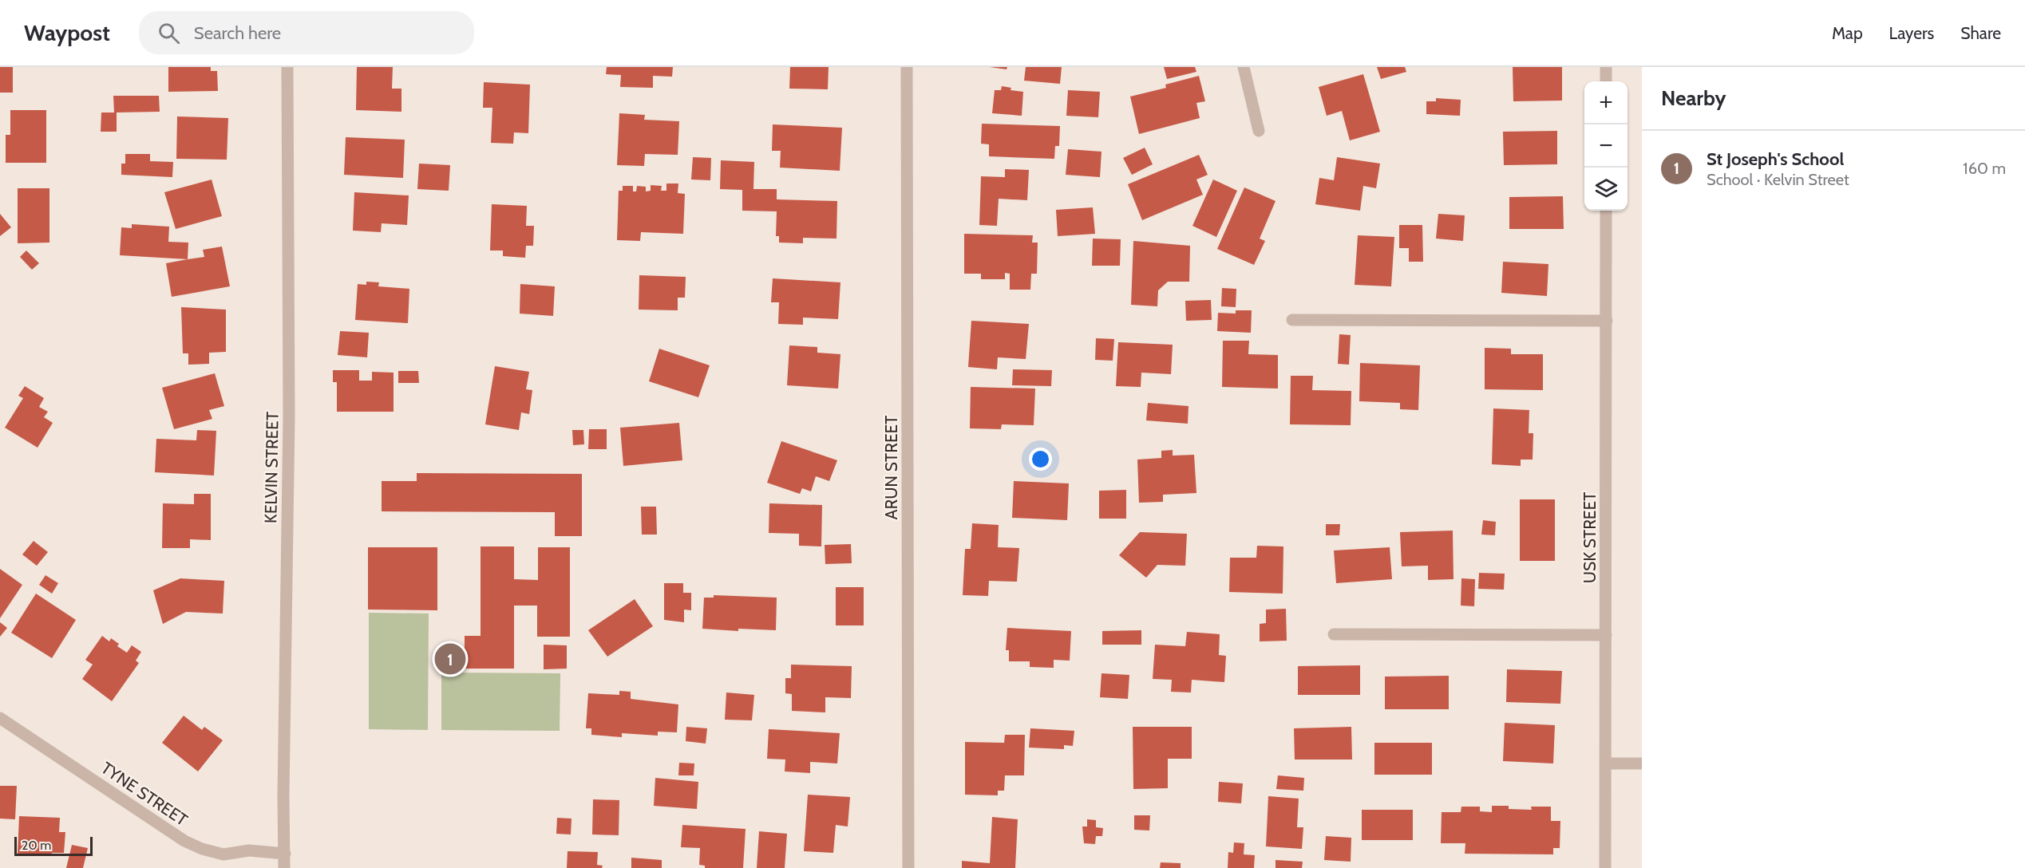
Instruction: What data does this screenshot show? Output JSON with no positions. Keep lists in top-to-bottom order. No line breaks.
{"streets":{"street":["KELVIN STREET","ARUN STREET","USK STREET","TYNE STREET"]},"crossings":[["KELVIN STREET","TYNE STREET"]],"scale_bar":"20 m","page":{"header":"Waypost","search":"Search here","nav":["Map","Layers","Share"],"heading":"Nearby","map_buttons":["+","−"],"list":[{"mark":"1","name":"St Joseph's School","note":"School · Kelvin Street","value":"160 m"}],"pins":"1","scale":"20 m"}}
